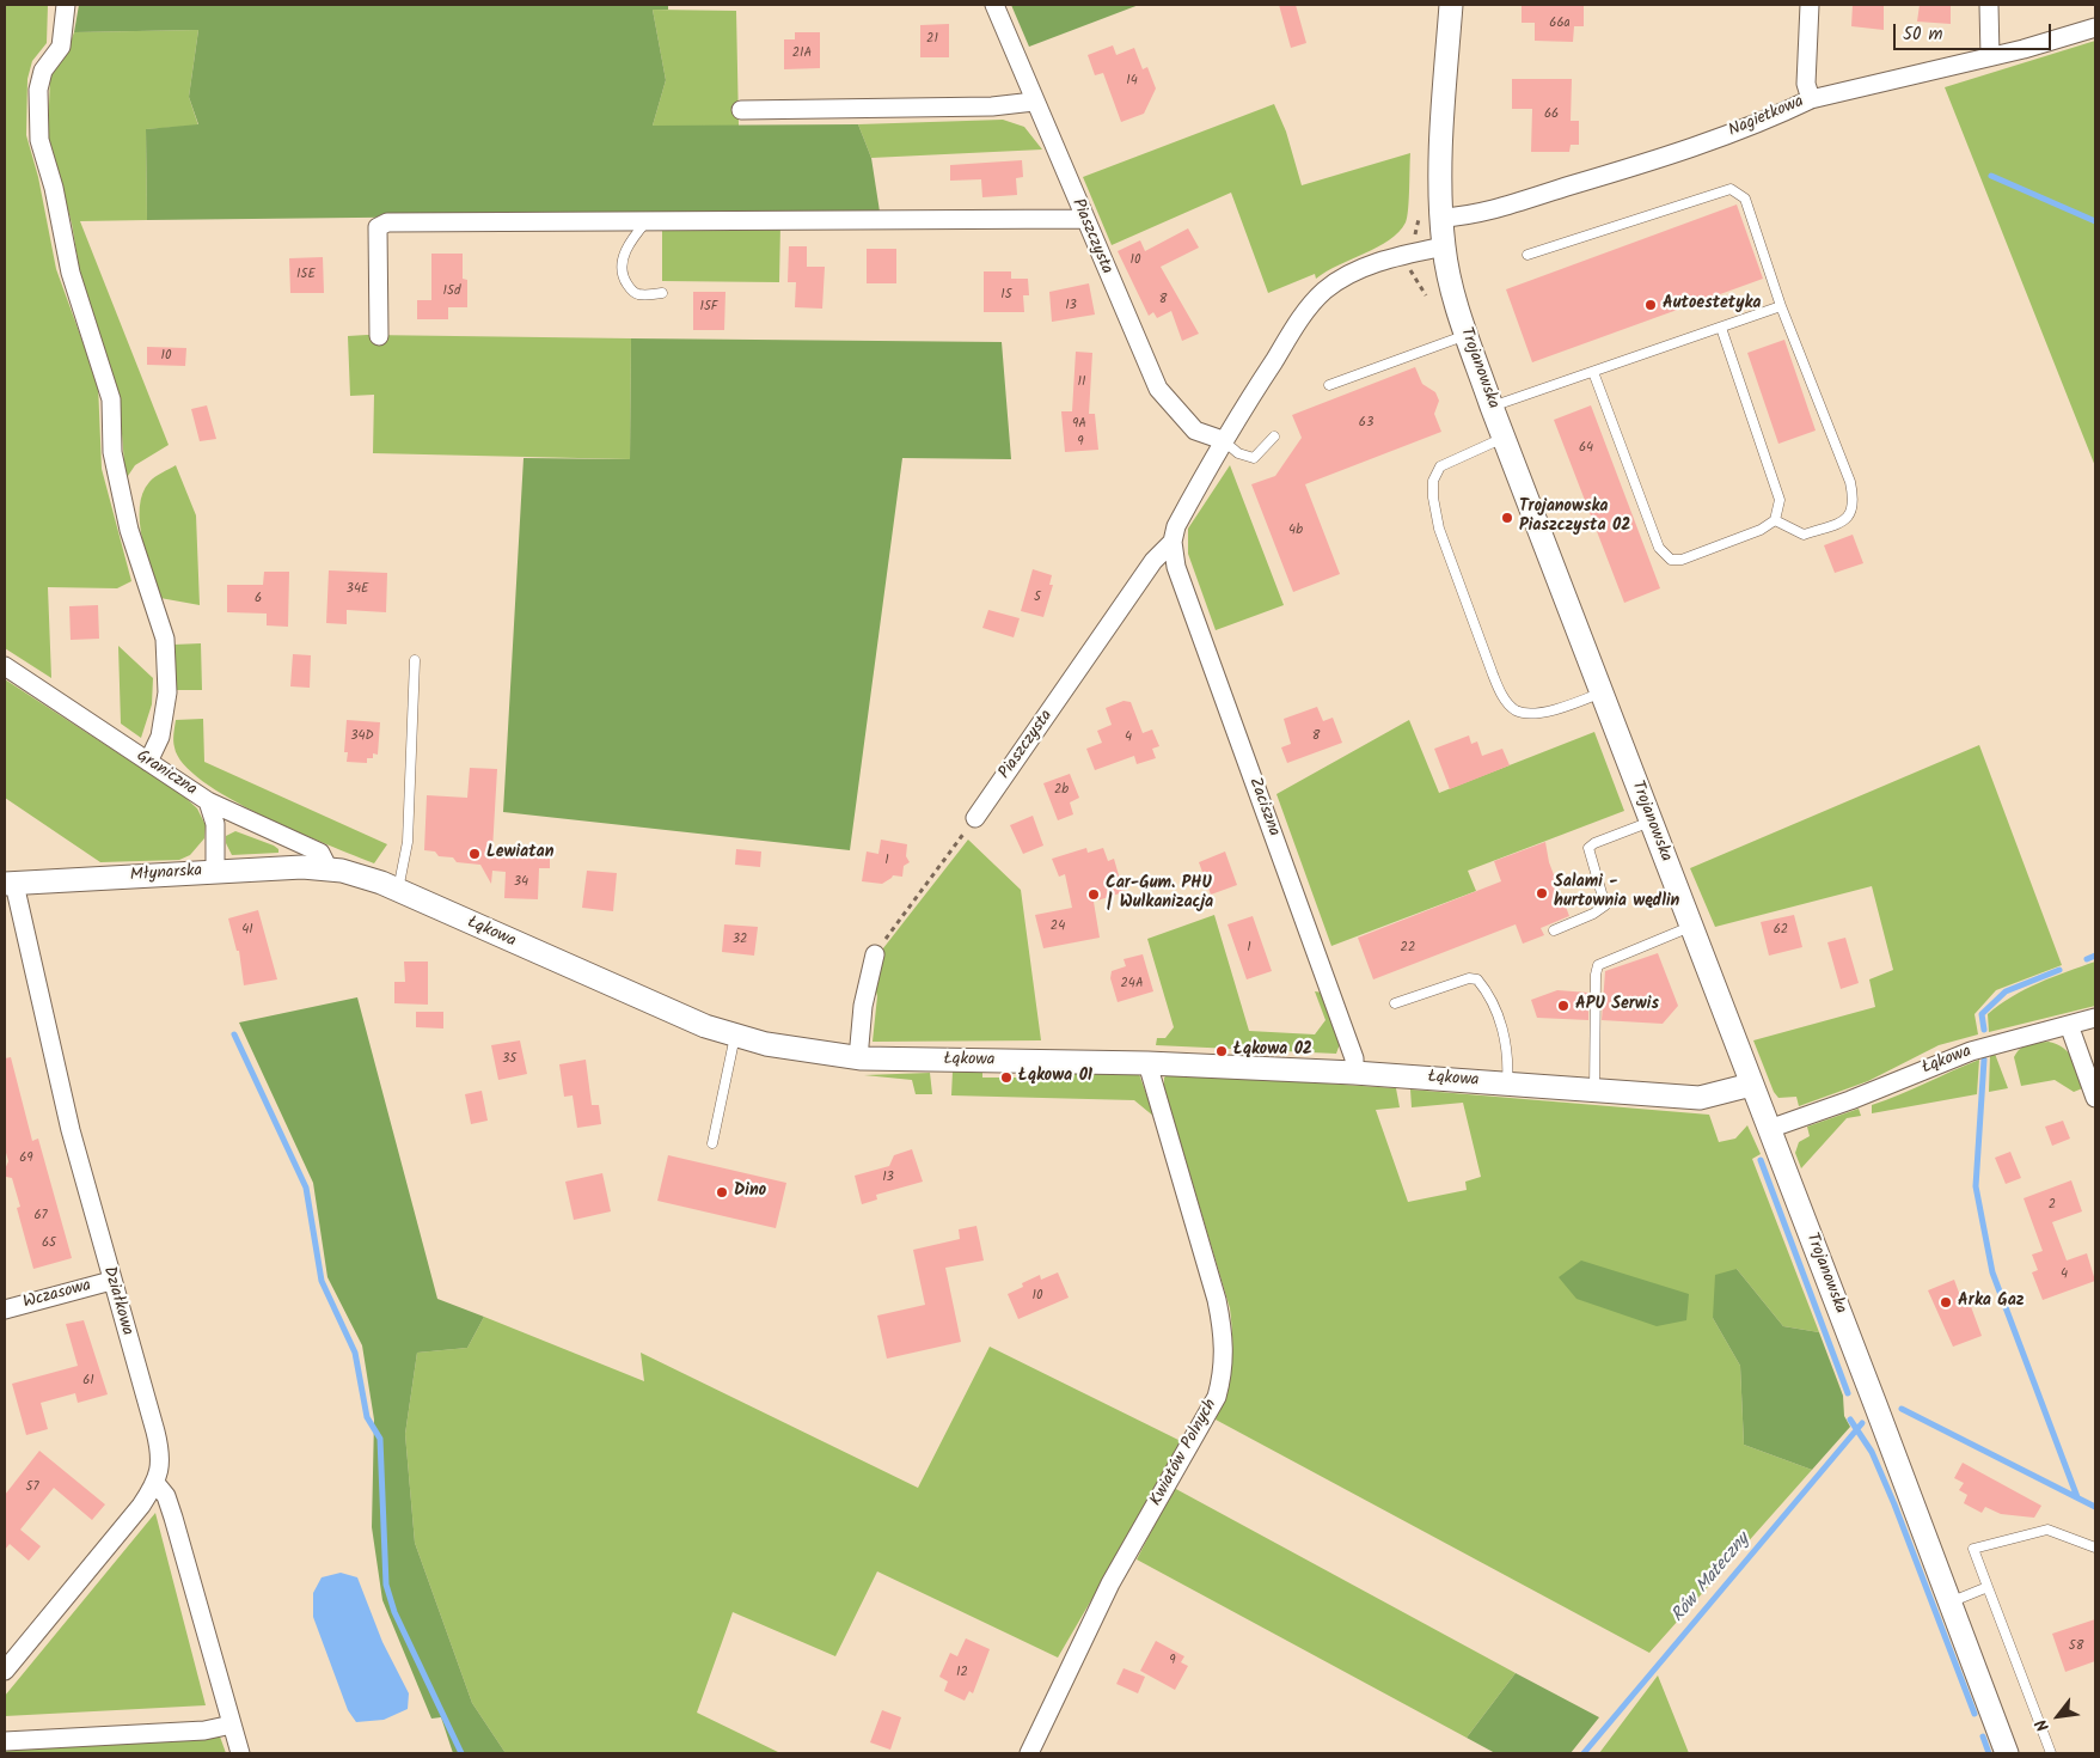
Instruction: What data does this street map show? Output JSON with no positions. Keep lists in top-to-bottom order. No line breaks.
{"streets":{"street":["Nagietkowa","Piaszczysta","Trojanowska","Graniczna","Zaciszna","Młynarska","Łąkowa","Wczasowa","Działkowa","Kwiatów Polnych"]},"crossings":[["Nagietkowa","Trojanowska"],["Piaszczysta","Trojanowska"],["Piaszczysta","Zaciszna"],["Trojanowska","Łąkowa"],["Graniczna","Młynarska"],["Graniczna","Łąkowa"],["Zaciszna","Łąkowa"],["Młynarska","Łąkowa"],["Młynarska","Działkowa"],["Łąkowa","Kwiatów Polnych"],["Wczasowa","Działkowa"]],"water":["Rów Mateczny"],"places":["Autoestetyka","Trojanowska Piaszczysta 02","Lewiatan","Salami - hurtownia wędlin","Car-Gum. PHU | Wulkanizacja","APU Serwis","Łąkowa 02","Łąkowa 01","Dino","Arka Gaz"],"house_numbers":["66a","21","21A","14","66","10","15E","15d","15","8","13","15F","10","11","63","9A","9","64","4b","34E","5","6","34D","8","4","2b","1","34","24","41","62","32","1","22","24A","35","69","13","2","67","65","4","10","61","57","58","9","12"],"scale_bar":"50 m","north":"bottom left"}
